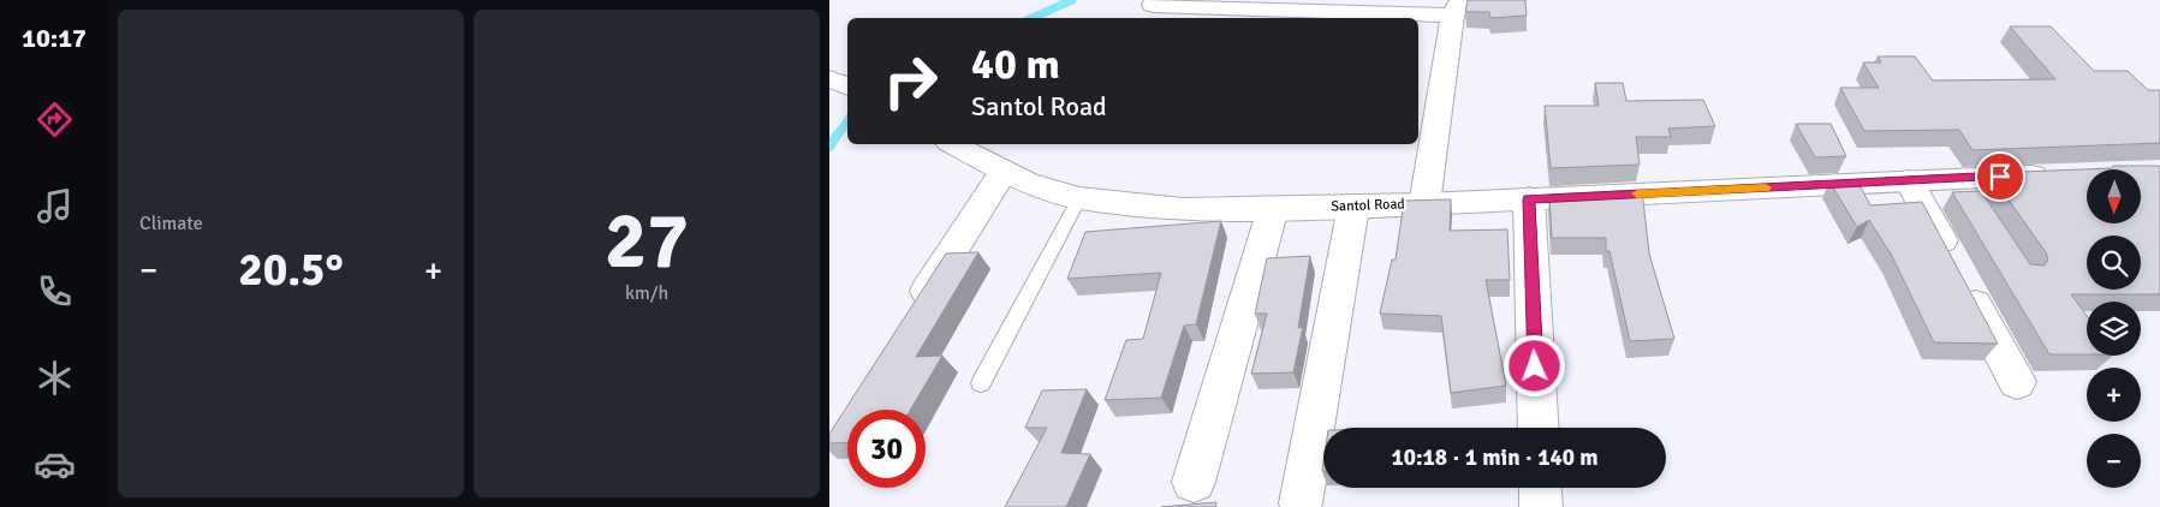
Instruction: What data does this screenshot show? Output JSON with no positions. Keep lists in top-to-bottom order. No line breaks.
{"streets":{"street":["Santol Road"]},"north":"bottom","page":{"tabs":"10:17","tile":["Climate",["27","km/h"]],"turn":["40 m","Santol Road"],"map_buttons":["+","−"],"heat":["−","20.5°","+"],"limit":"30","trip":"10:18 · 1 min · 140 m"}}
